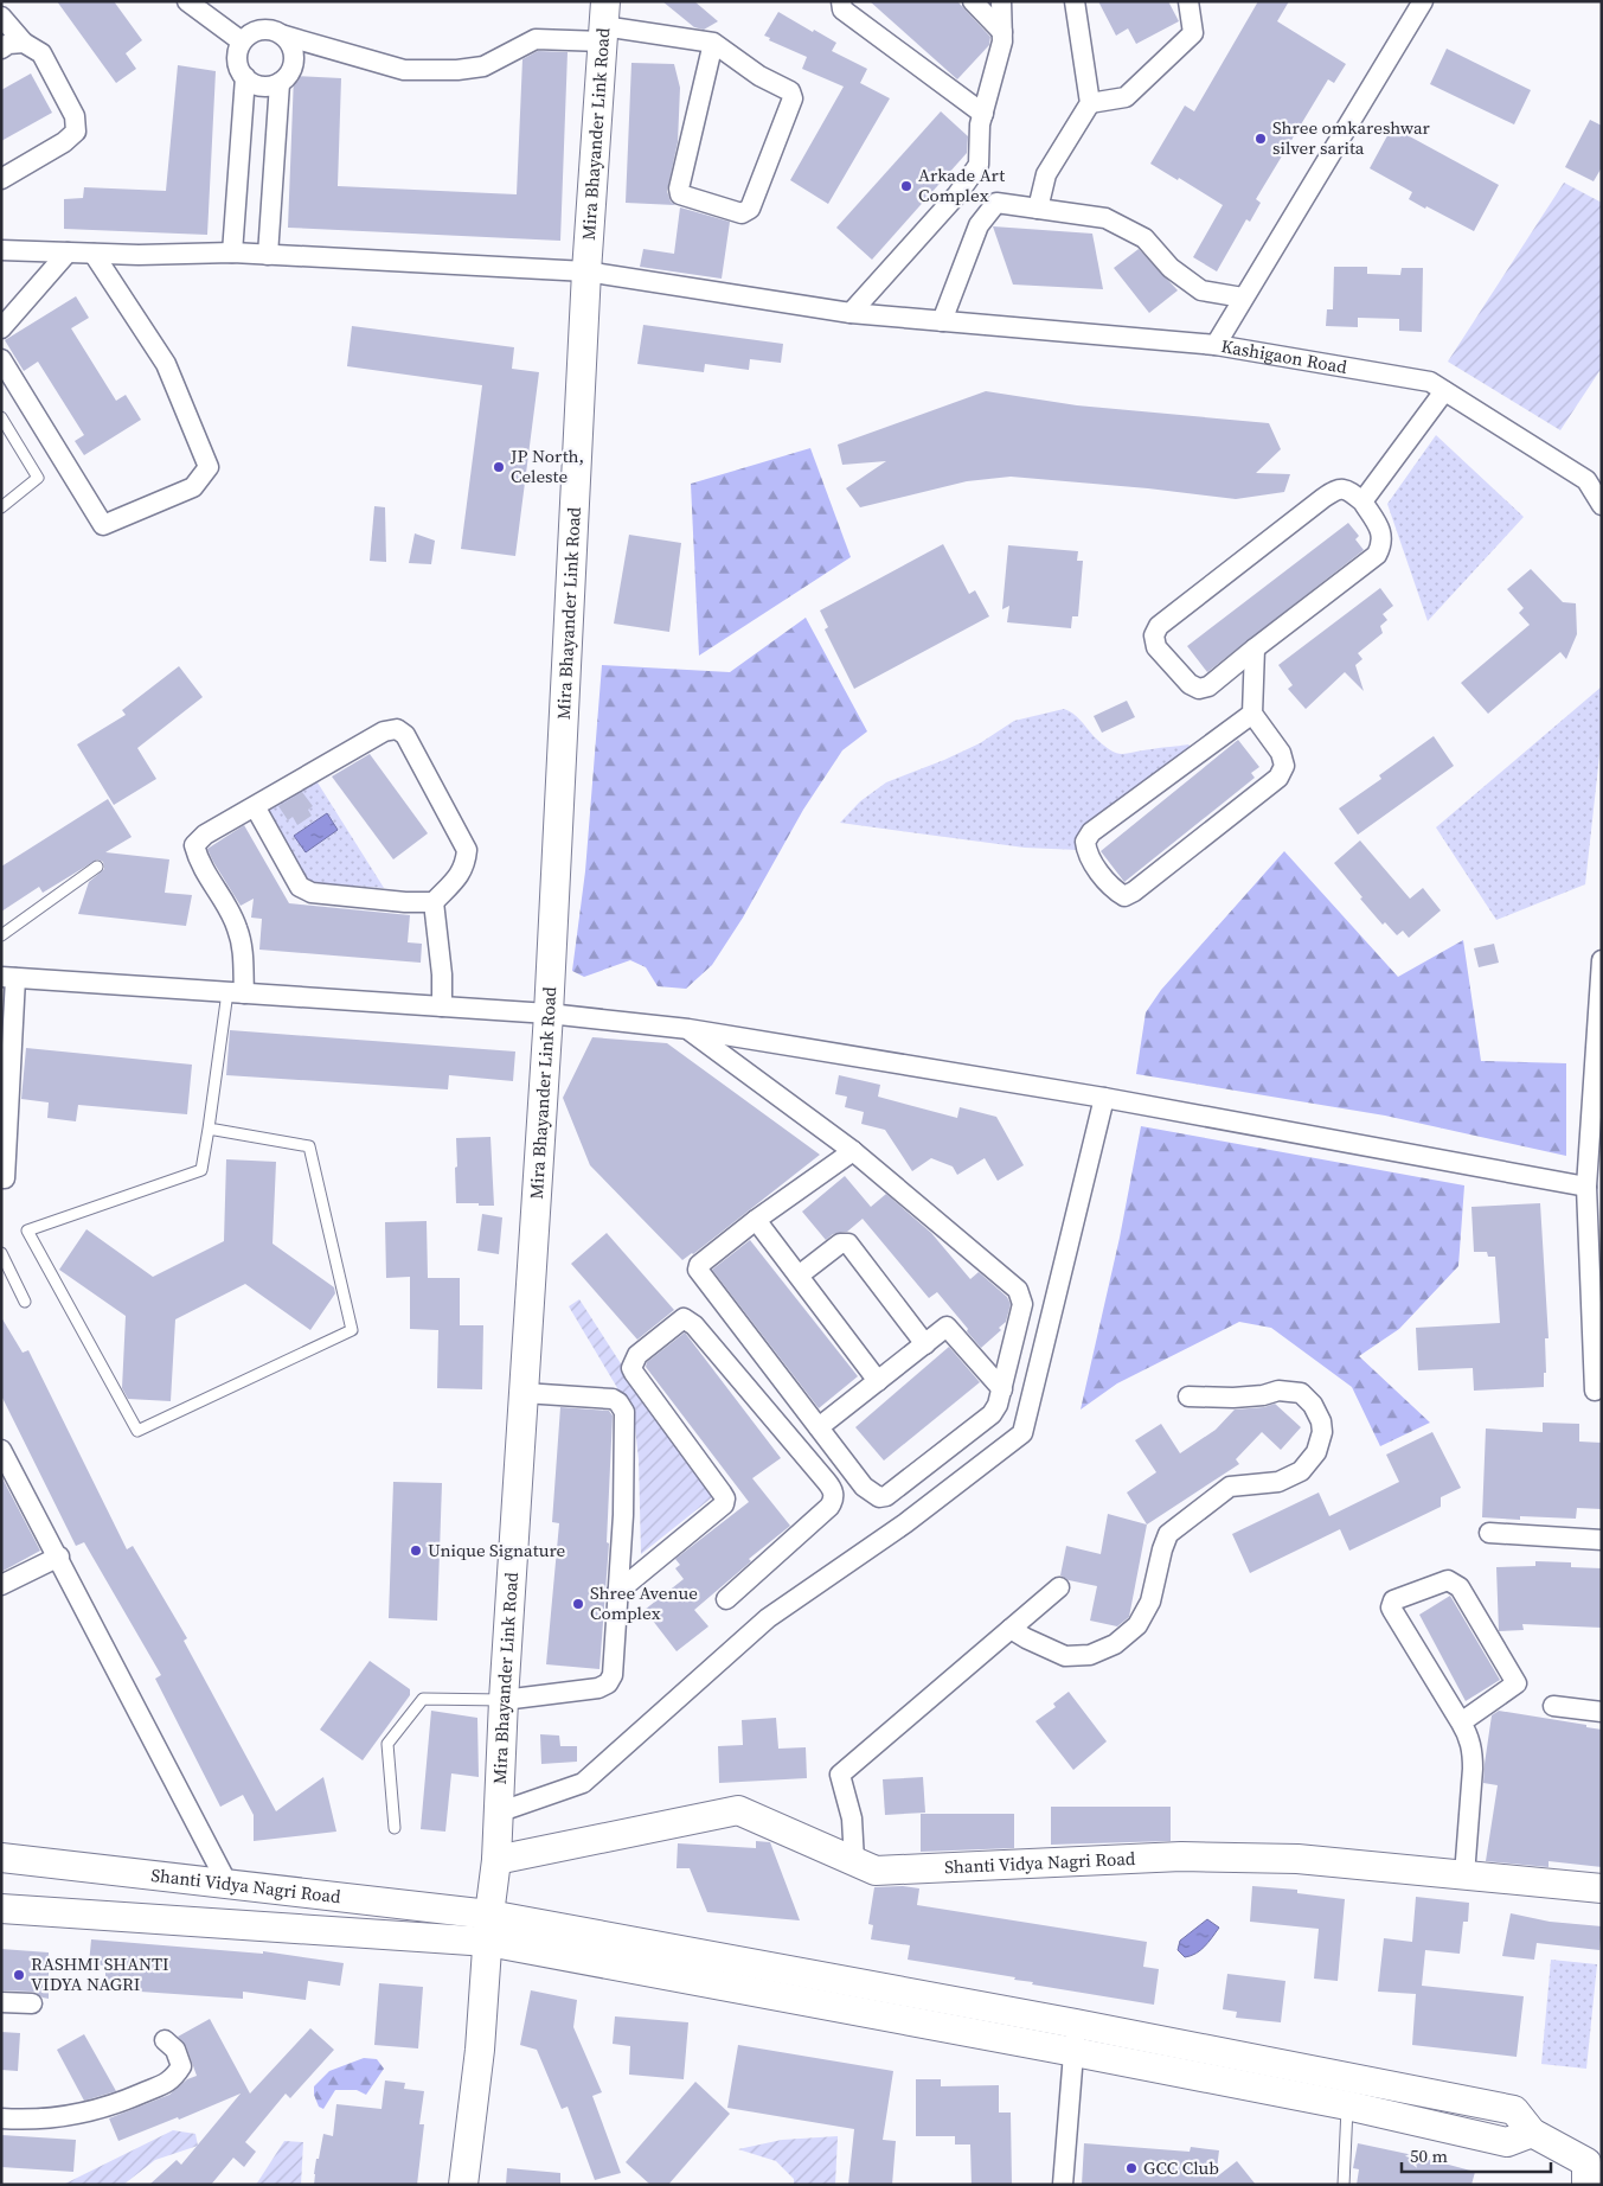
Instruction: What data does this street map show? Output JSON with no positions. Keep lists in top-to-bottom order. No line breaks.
{"streets":{"street":["Mira Bhayander Link Road","Kashigaon Road","Shanti Vidya Nagri Road"]},"crossings":[["Mira Bhayander Link Road","Shanti Vidya Nagri Road"]],"places":["Shree omkareshwar silver sarita","Arkade Art Complex","JP North, Celeste","Unique Signature","Shree Avenue Complex","RASHMI SHANTI VIDYA NAGRI","GCC Club"],"scale_bar":"50 m"}
